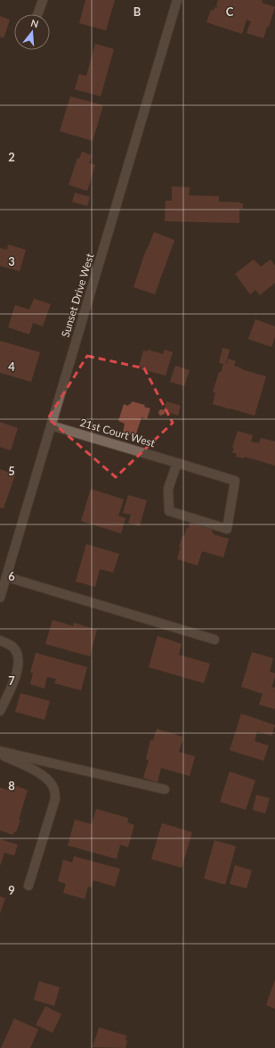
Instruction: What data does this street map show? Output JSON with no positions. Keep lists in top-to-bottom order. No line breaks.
{"streets":{"street":["Sunset Drive West","21st Court West"]},"crossings":[["Sunset Drive West","21st Court West"]],"north":"top","grid":{"columns":["B","C"],"rows":["2","3","4","5","6","7","8","9"]}}
